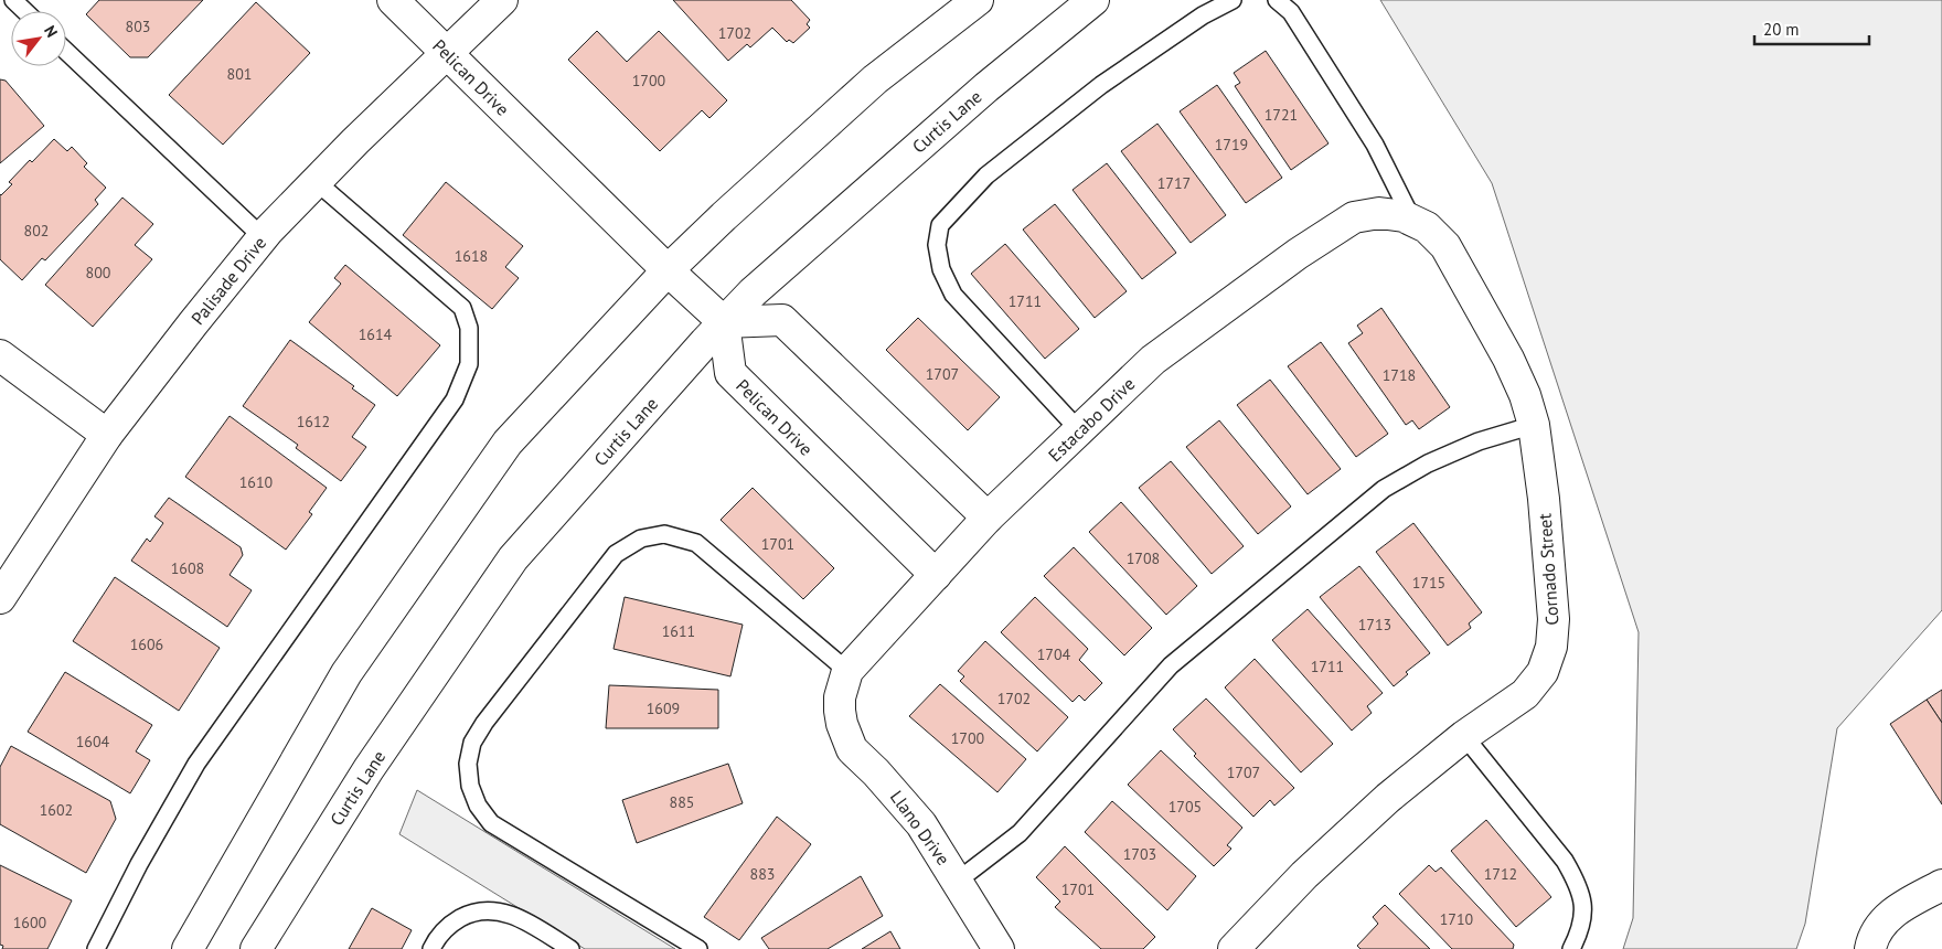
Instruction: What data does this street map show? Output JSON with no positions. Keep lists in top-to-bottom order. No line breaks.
{"streets":{"street":["Pelican Drive","Curtis Lane","Palisade Drive","Estacabo Drive","Cornado Street","Llano Drive"]},"crossings":[["Pelican Drive","Curtis Lane"],["Pelican Drive","Palisade Drive"],["Pelican Drive","Estacabo Drive"],["Estacabo Drive","Cornado Street"],["Estacabo Drive","Llano Drive"]],"house_numbers":["803","1702","801","1700","1721","1719","1717","802","1618","800","1711","1614","1707","1718","1612","1610","1701","1708","1608","1715","1713","1611","1606","1704","1711","1702","1609","1700","1604","1707","885","1705","1602","1703","883","1712","1701","1710","1600"],"scale_bar":"20 m","north":"top right"}
